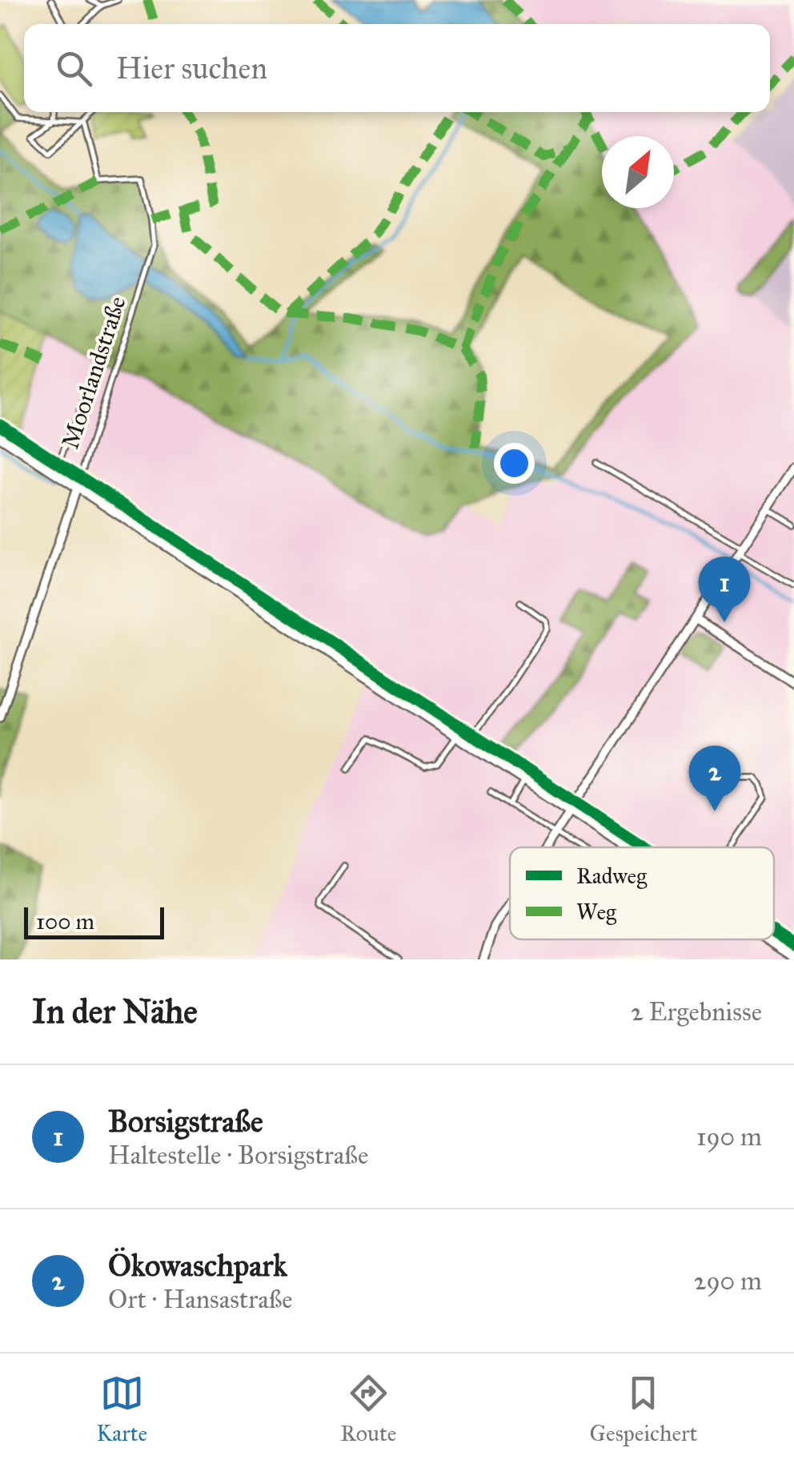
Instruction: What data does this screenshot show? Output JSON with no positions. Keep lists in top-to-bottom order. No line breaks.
{"streets":{"street":["Moorlandstraße"]},"legend":["Radweg","Weg"],"scale_bar":"100 m","north":"top right","page":{"search":"Hier suchen","pins":["1","2"],"scale":"100 m","heading":["In der Nähe","2 Ergebnisse"],"list":[{"mark":"1","name":"Borsigstraße","note":"Haltestelle · Borsigstraße","value":"190 m"},{"mark":"2","name":"Ökowaschpark","note":"Ort · Hansastraße","value":"290 m"}],"nav":["Karte","Route","Gespeichert"]}}
